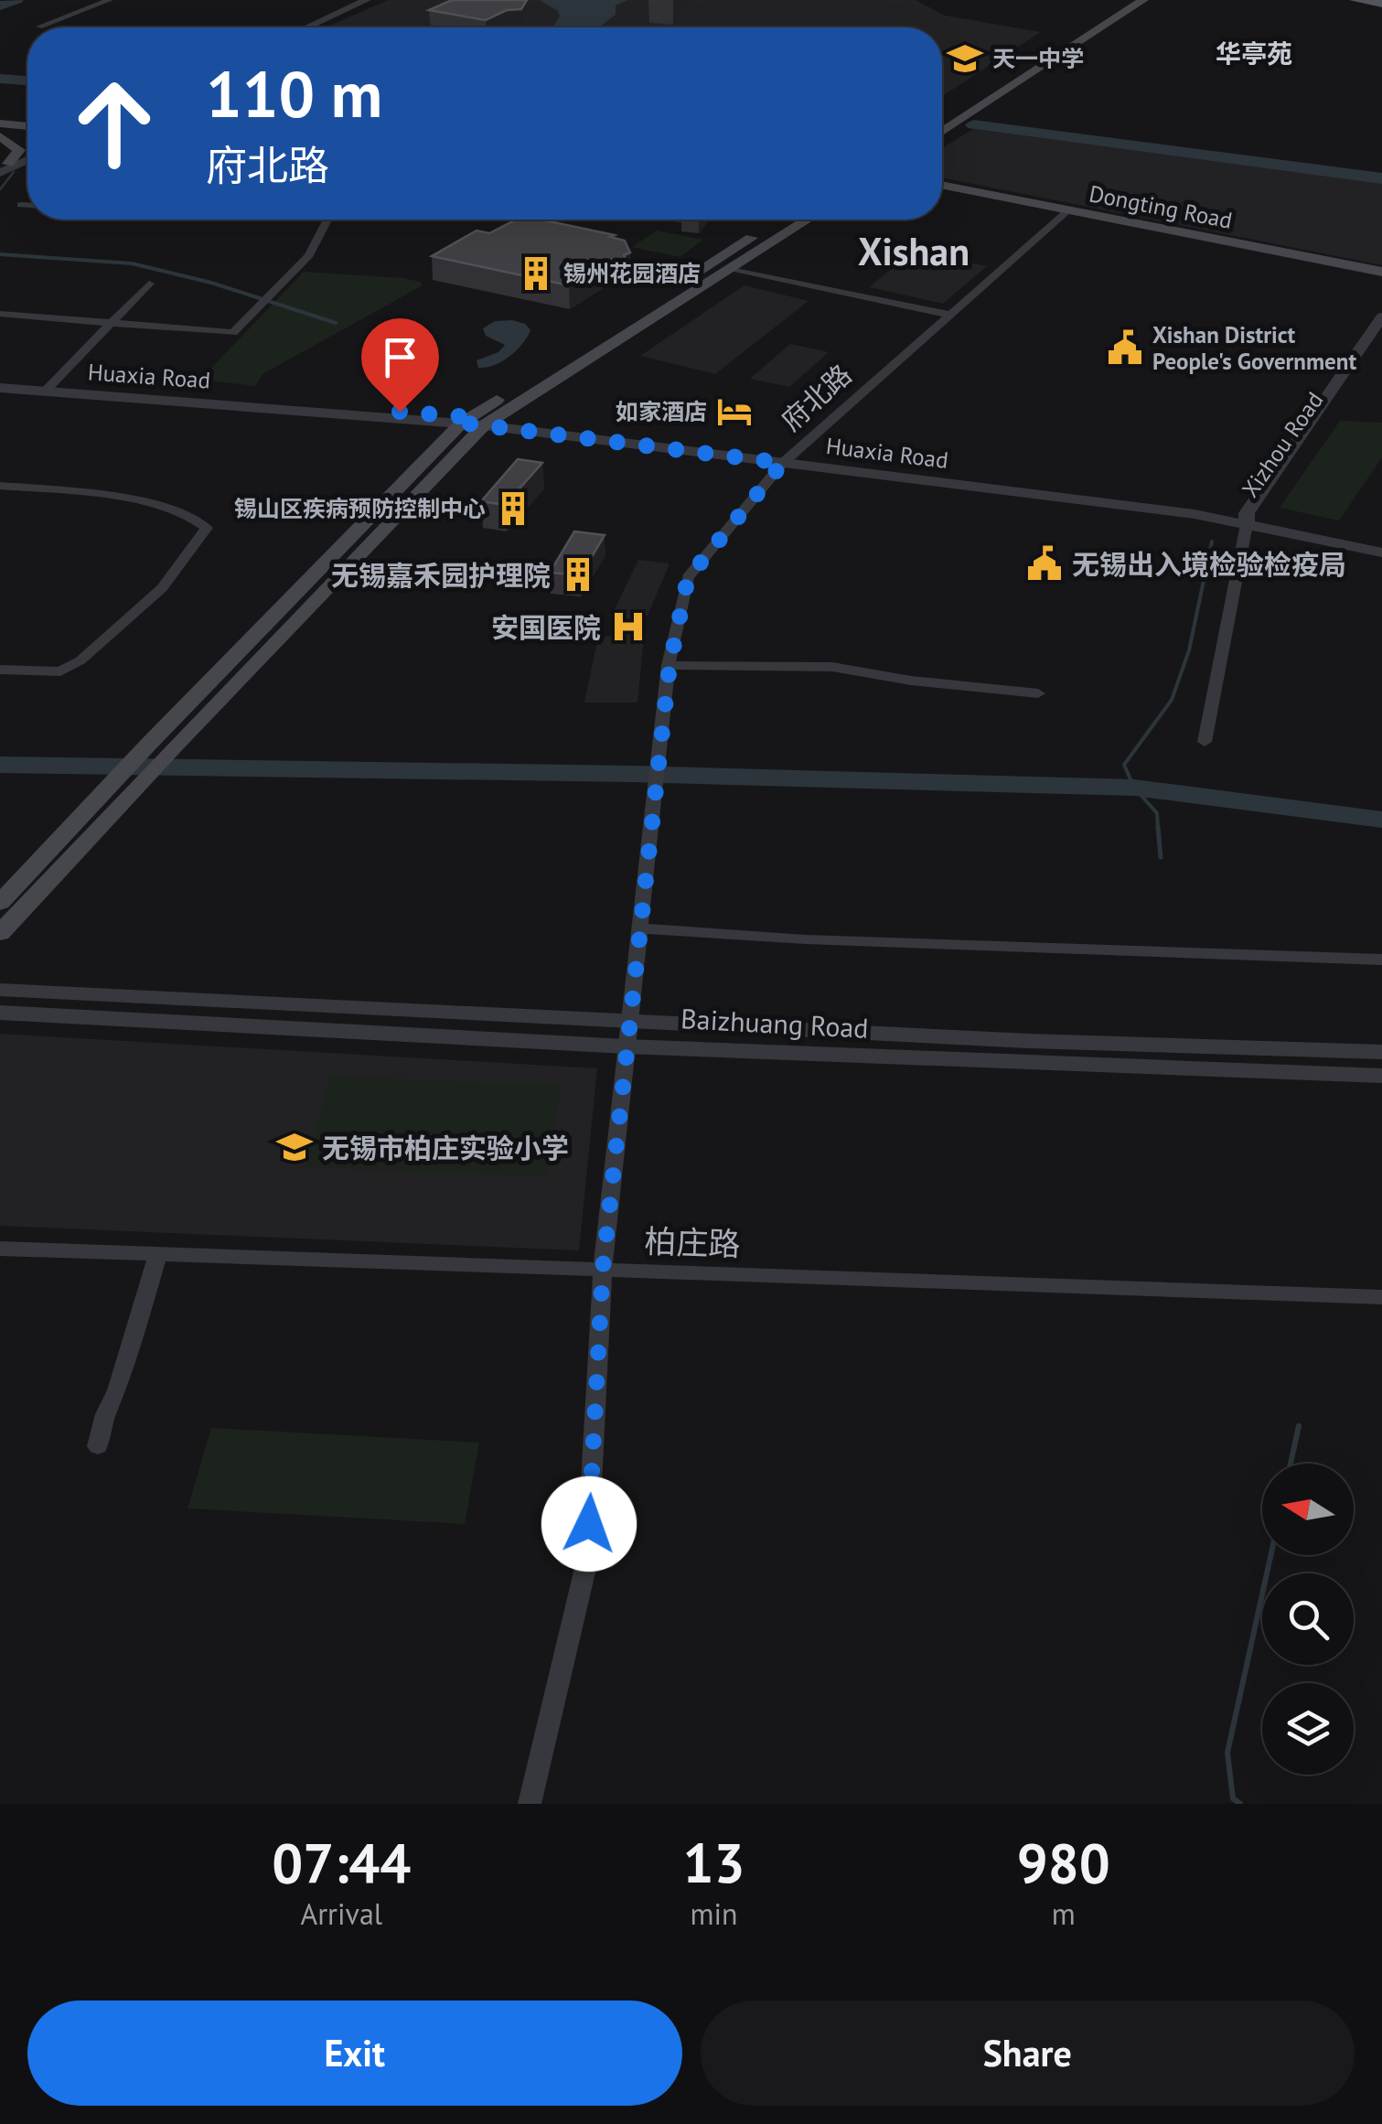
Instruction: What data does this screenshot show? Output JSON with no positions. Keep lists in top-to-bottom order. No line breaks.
{"streets":{"main road":["Dongting Road"],"street":["Huaxia Road","府北路","Xizhou Road","Baizhuang Road","柏庄路"]},"crossings":[["Dongting Road","府北路"],["Huaxia Road","府北路"],["Huaxia Road","Xizhou Road"],["府北路","Baizhuang Road"],["府北路","柏庄路"]],"districts":["华亭苑","Xishan"],"places":{"school or university":["天一中学","无锡市柏庄实验小学"],"building":["锡州花园酒店","锡山区疾病预防控制中心","无锡嘉禾园护理院"],"public building":["Xishan District People's Government","无锡出入境检验检疫局"],"hotel":["如家酒店"],"hospital":["安国医院"]},"north":"left","page":{"turn":["110 m","府北路"],"eta":["07:44","Arrival","13","min","980","m"],"buttons":["Exit","Share"]}}
